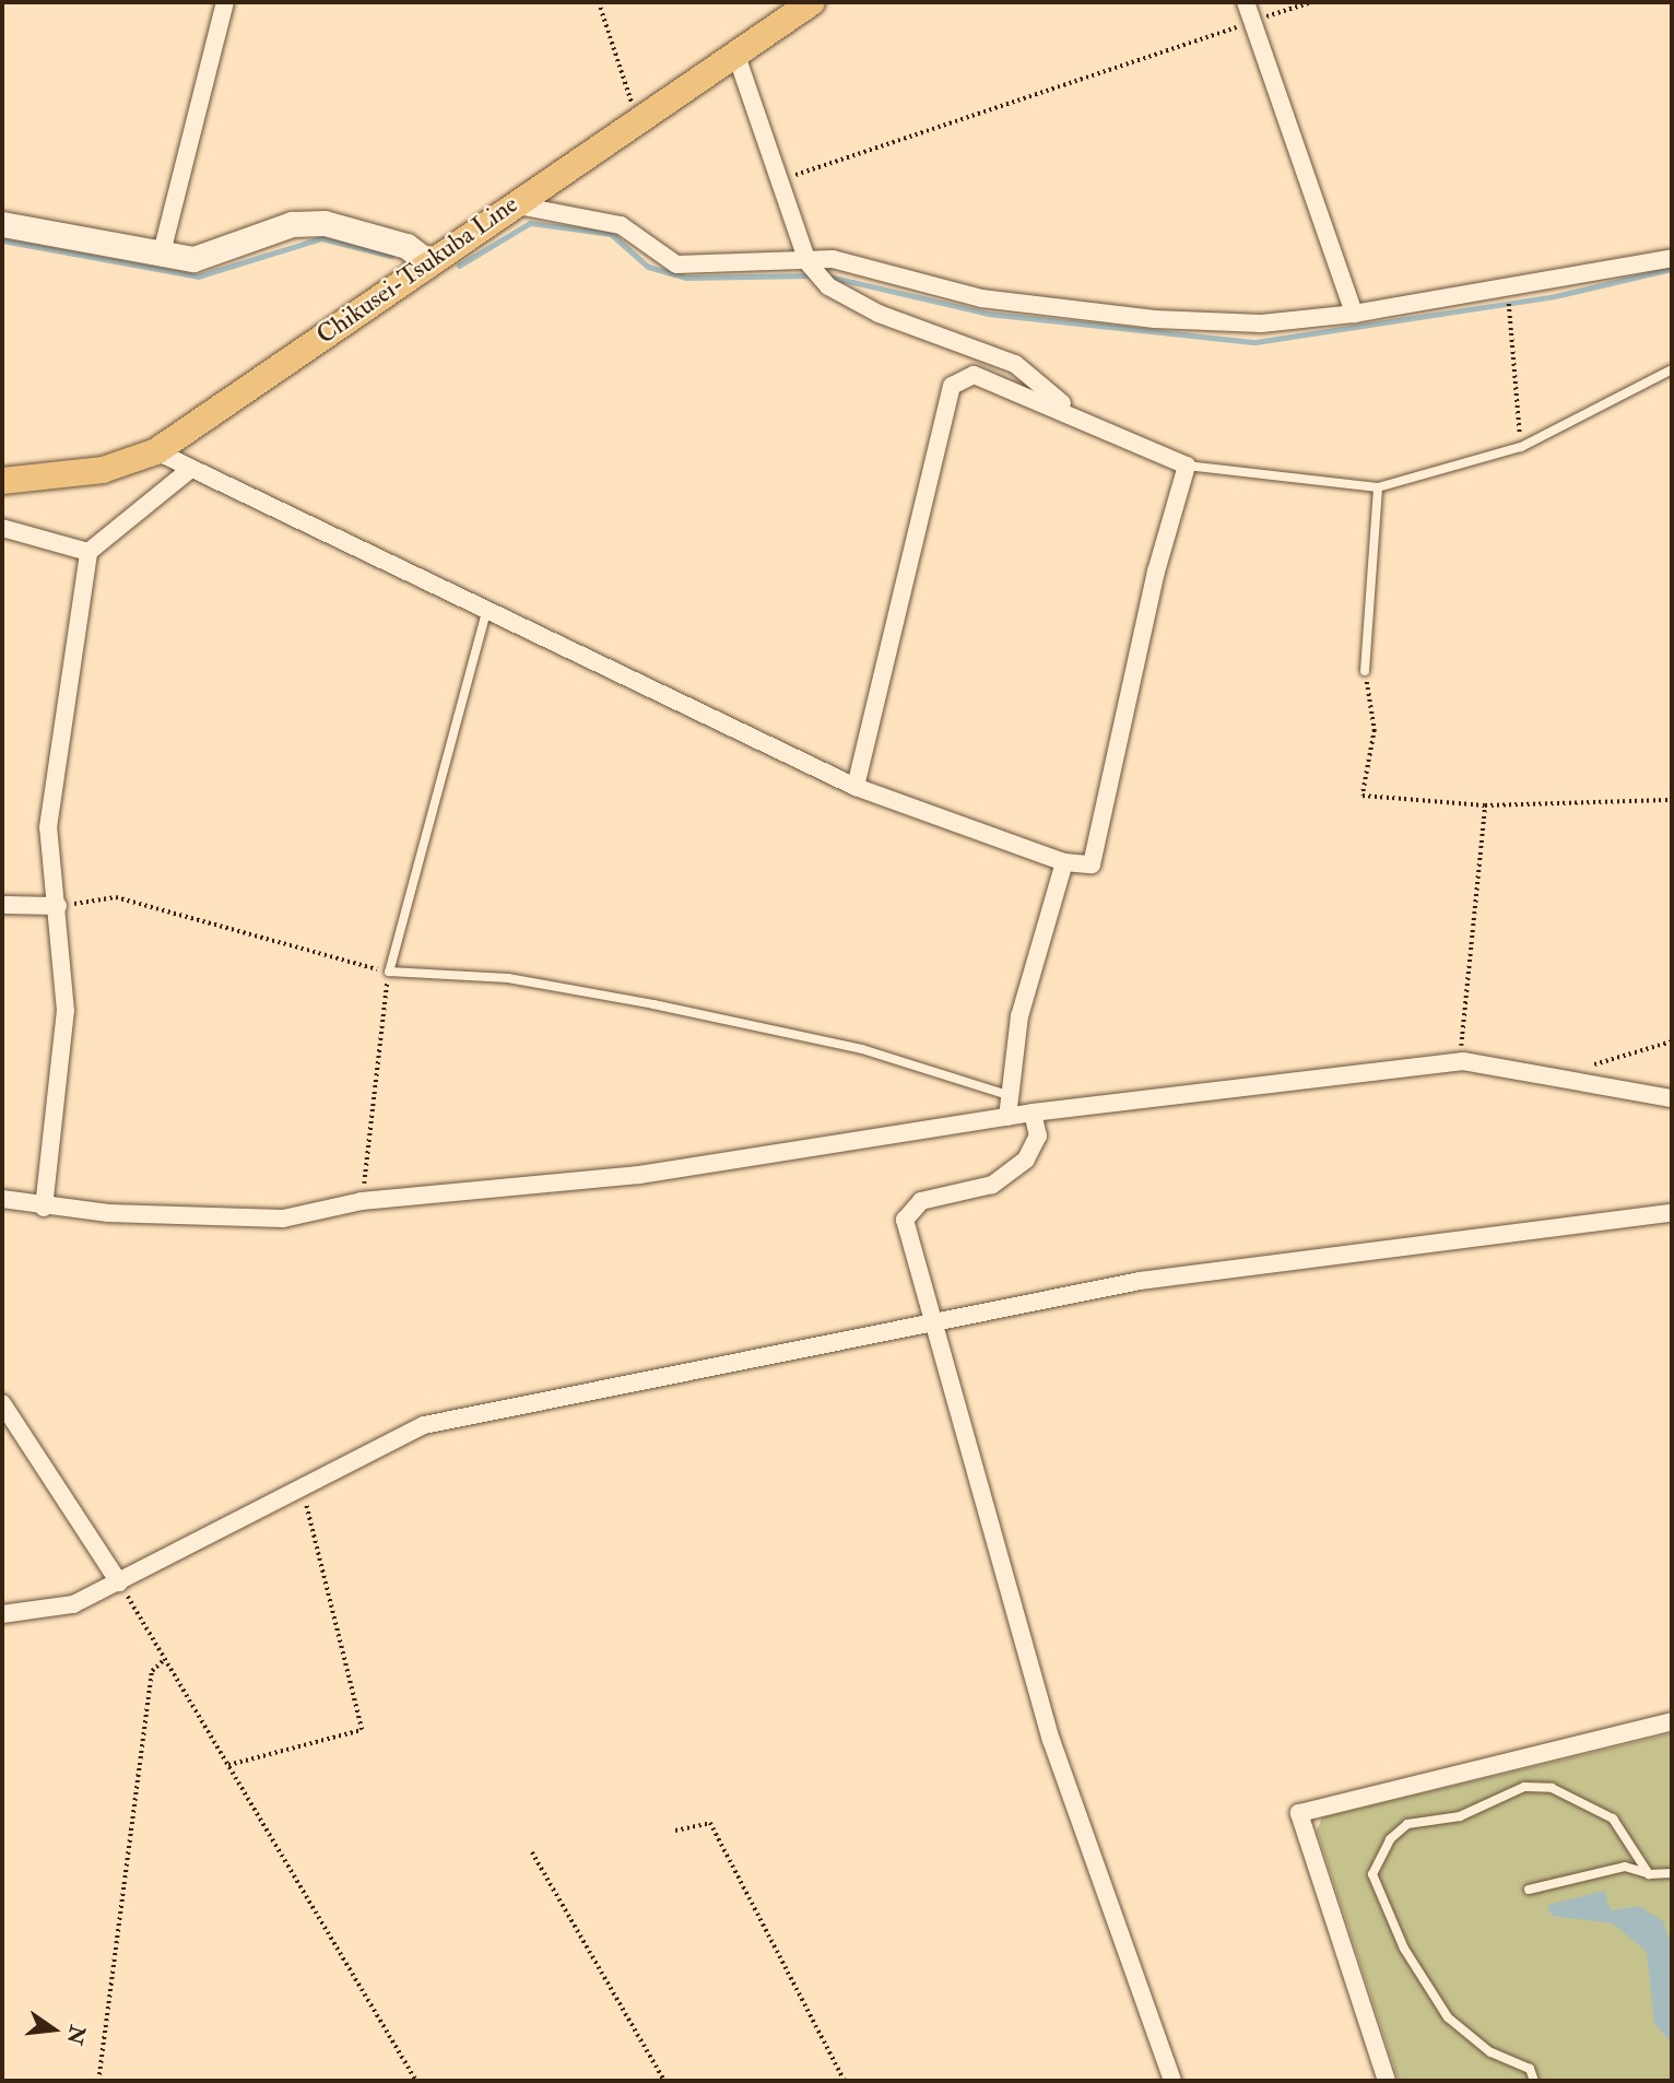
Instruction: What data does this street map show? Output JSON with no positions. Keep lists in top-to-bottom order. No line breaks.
{"streets":{"main road":["Chikusei-Tsukuba Line"]},"north":"right"}
